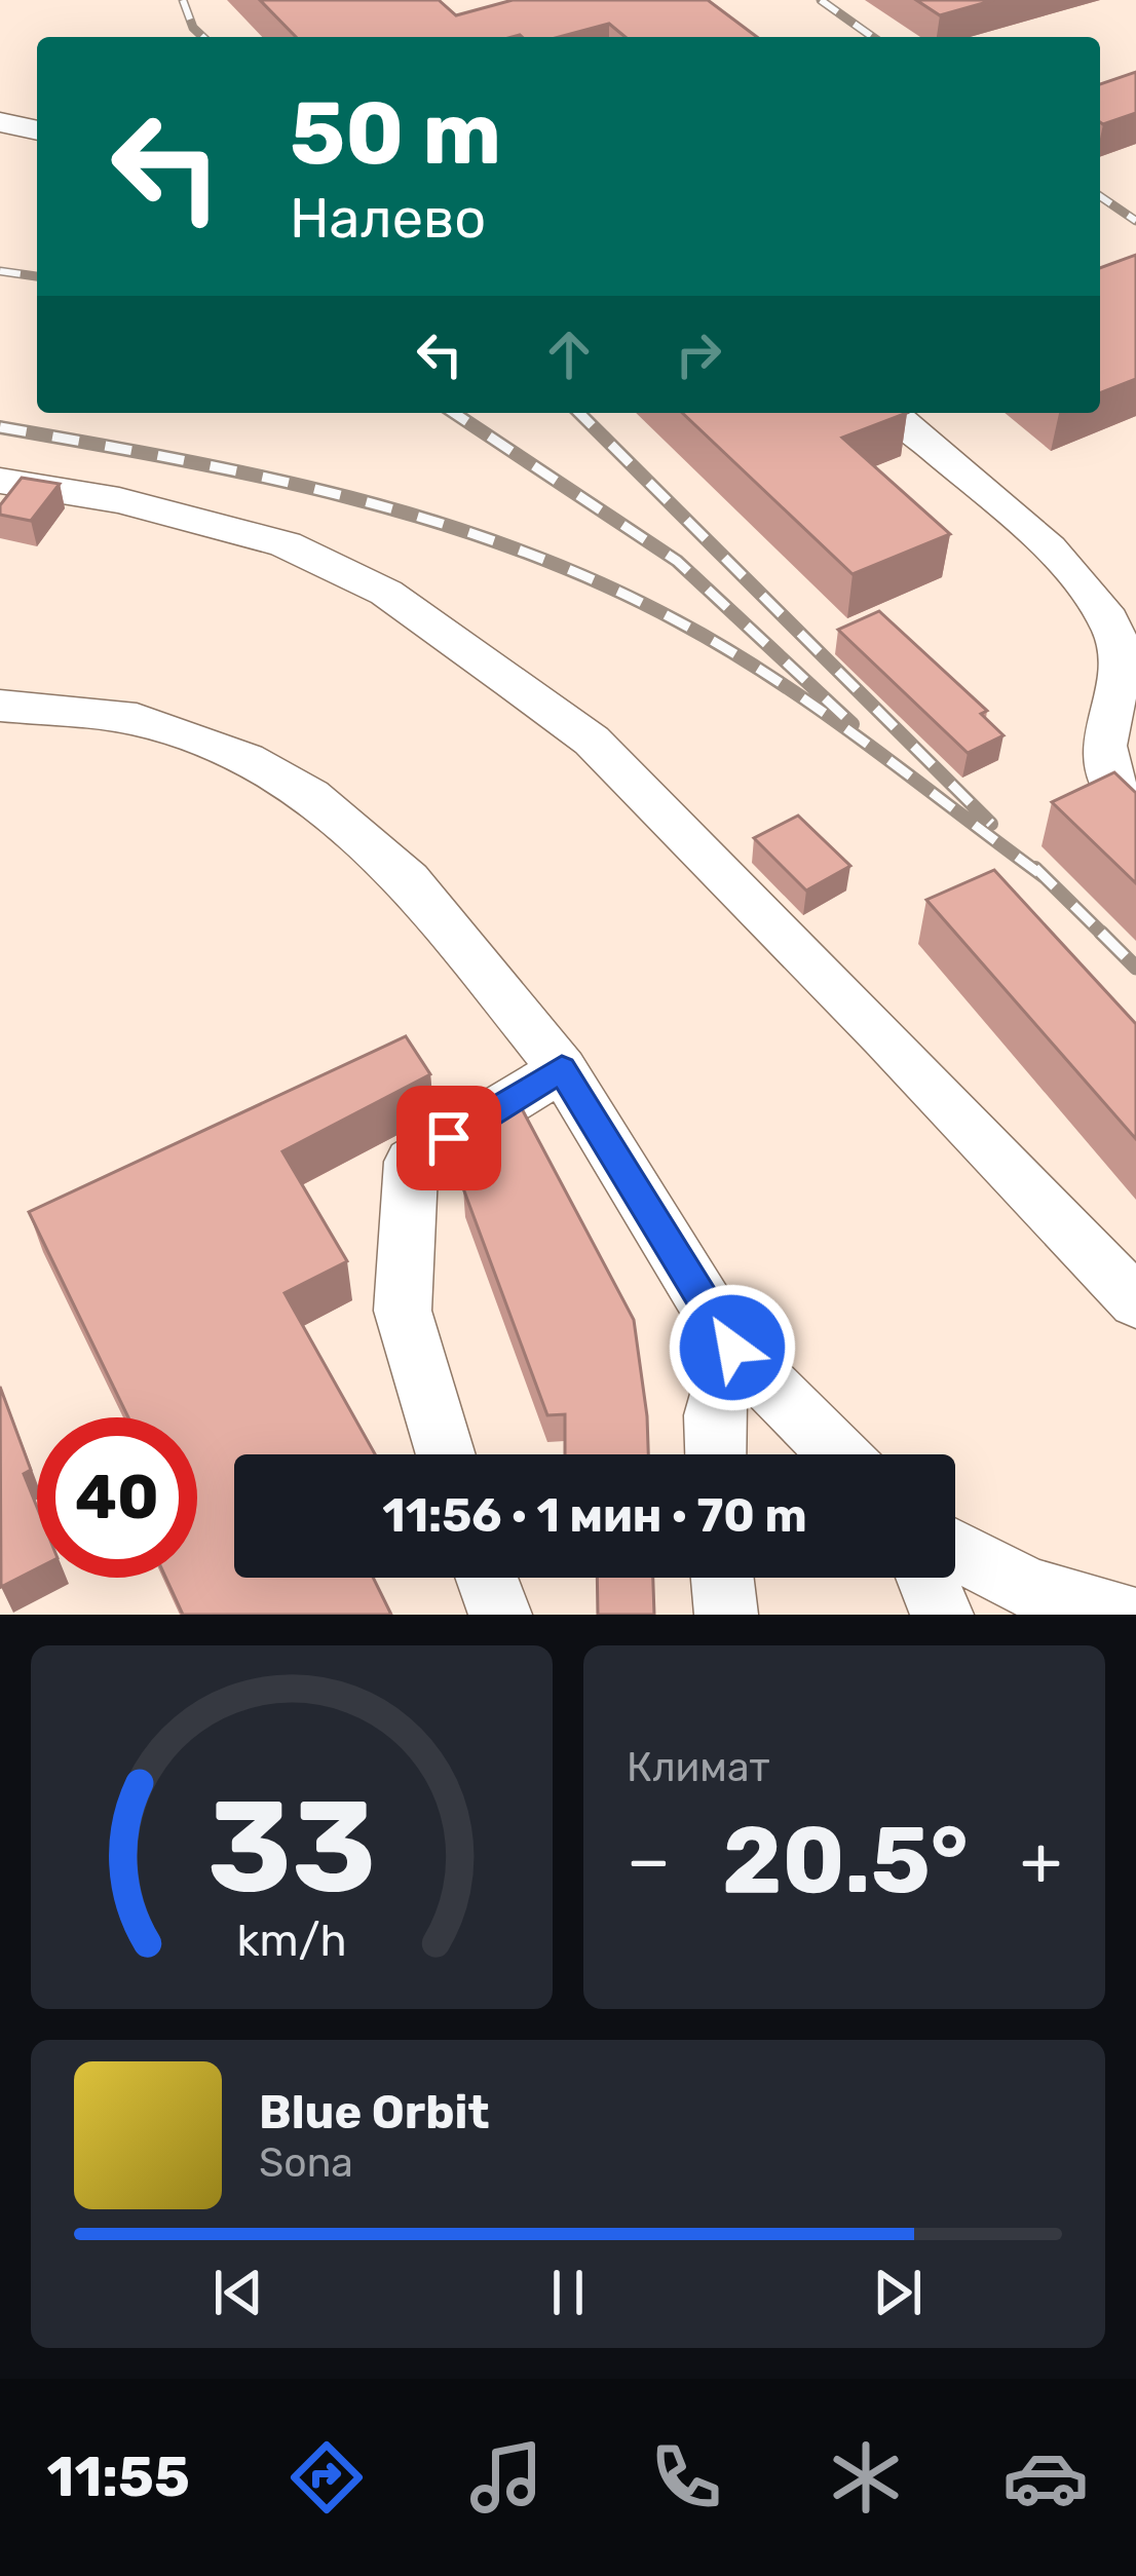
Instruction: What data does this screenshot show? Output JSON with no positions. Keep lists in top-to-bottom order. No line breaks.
{"page":{"turn":["50 m","Налево"],"limit":"40","trip":"11:56 · 1 мин · 70 m","tile":"Климат","heat":["−","20.5°","+"],"song":["Blue Orbit","Sona"],"tabs":"11:55","gauge":["33","km/h"]}}
